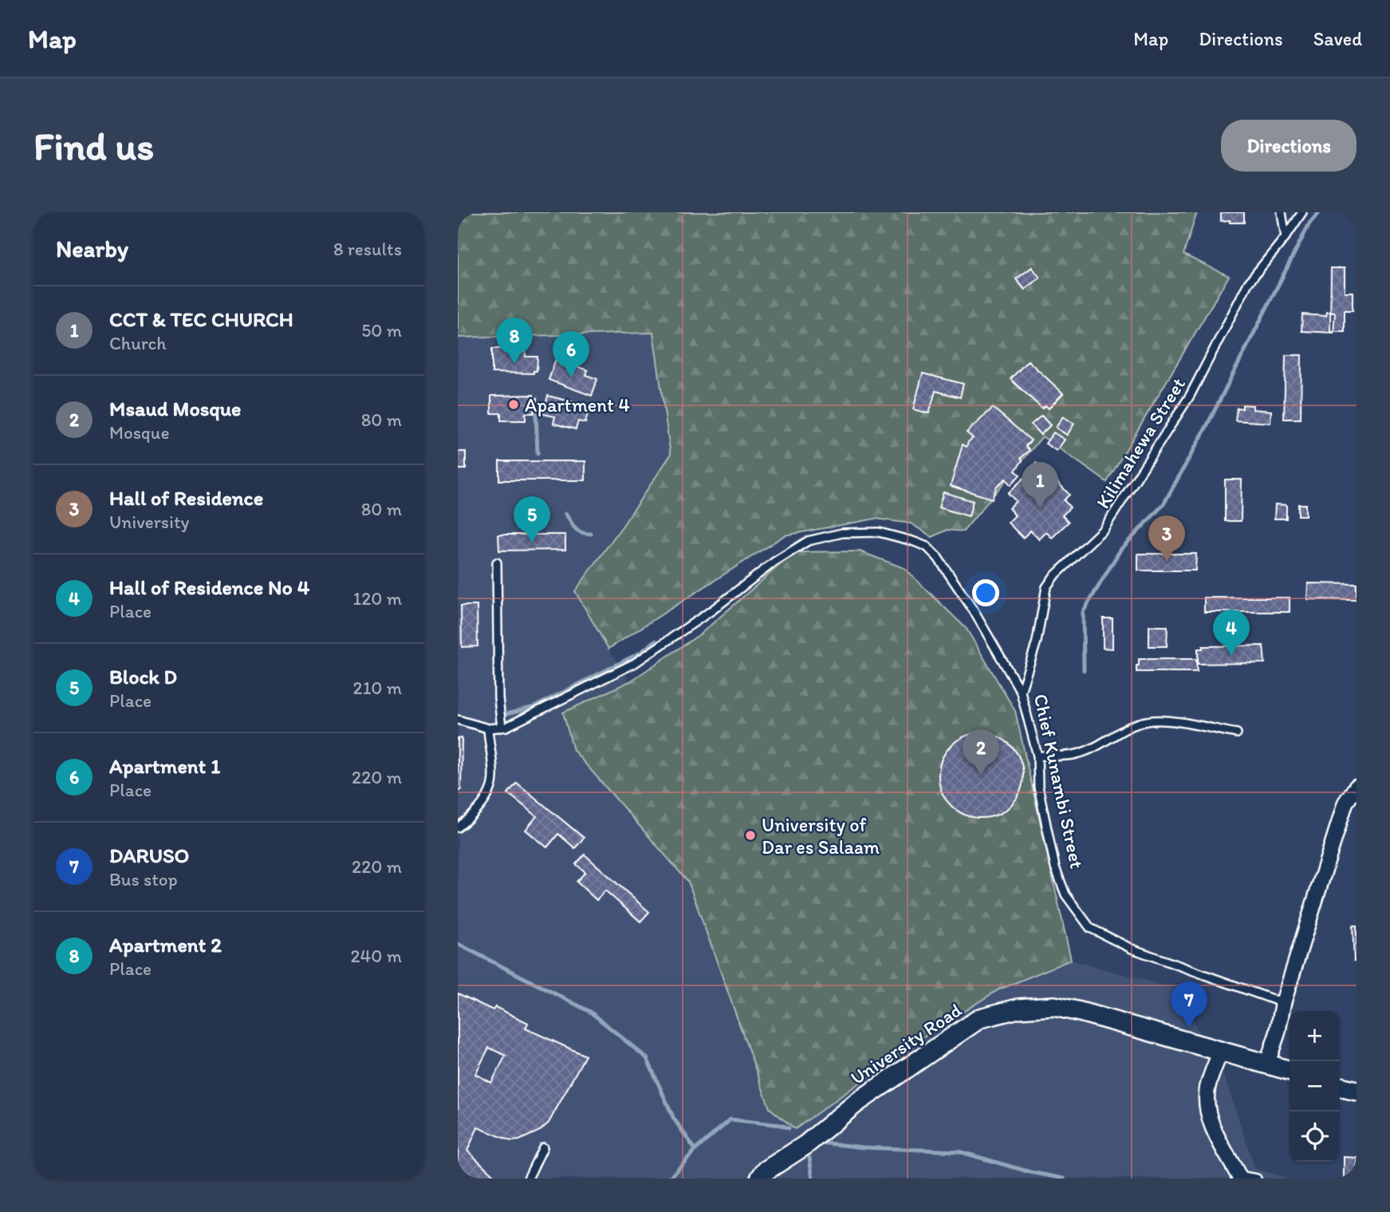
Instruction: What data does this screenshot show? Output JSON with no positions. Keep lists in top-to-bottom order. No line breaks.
{"streets":{"street":["University Road"],"lane":["Kilimahewa Street","Chief Kunambi Street"]},"crossings":[["Kilimahewa Street","Chief Kunambi Street"]],"places":["Apartment 4","University of Dar es Salaam"],"page":{"header":"Map","nav":["Map","Directions","Saved"],"buttons":"Directions","title":"Find us","heading":["Nearby","8 results"],"list":[{"mark":"1","name":"CCT & TEC CHURCH","note":"Church","value":"50 m"},{"mark":"2","name":"Msaud Mosque","note":"Mosque","value":"80 m"},{"mark":"3","name":"Hall of Residence","note":"University","value":"80 m"},{"mark":"4","name":"Hall of Residence No 4","note":"Place","value":"120 m"},{"mark":"5","name":"Block D","note":"Place","value":"210 m"},{"mark":"6","name":"Apartment 1","note":"Place","value":"220 m"},{"mark":"7","name":"DARUSO","note":"Bus stop","value":"220 m"},{"mark":"8","name":"Apartment 2","note":"Place","value":"240 m"}],"pins":["8","6","1","5","3","4","2","7"],"map_buttons":["+","−"]}}
